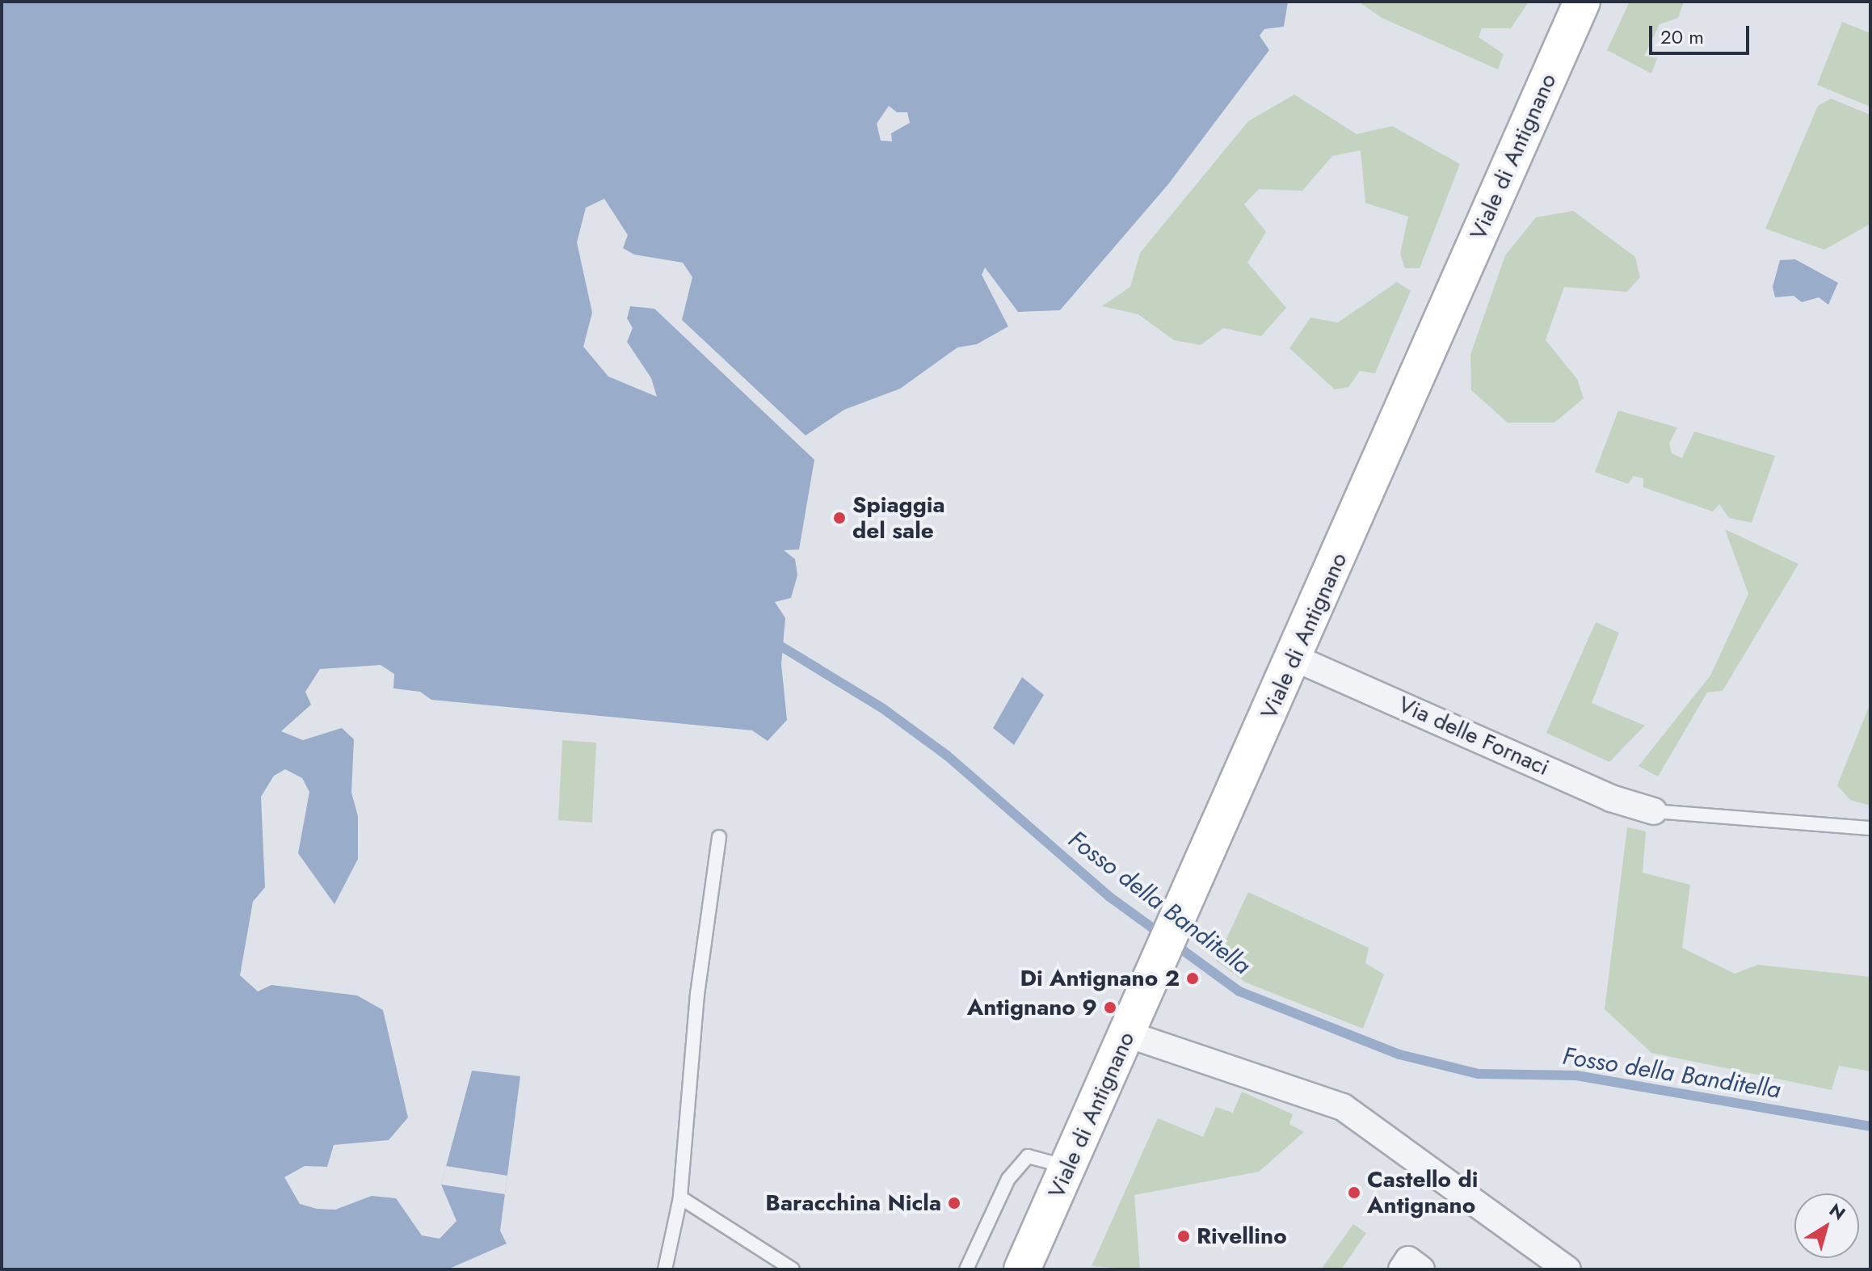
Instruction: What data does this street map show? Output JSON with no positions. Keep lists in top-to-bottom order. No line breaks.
{"streets":{"main road":["Viale di Antignano"],"street":["Via delle Fornaci"]},"crossings":[["Viale di Antignano","Via delle Fornaci"]],"water":["Fosso della Banditella"],"places":["Spiaggia del sale","Di Antignano 2","Antignano 9","Castello di Antignano","Baracchina Nicla","Rivellino"],"scale_bar":"20 m","north":"top right"}
